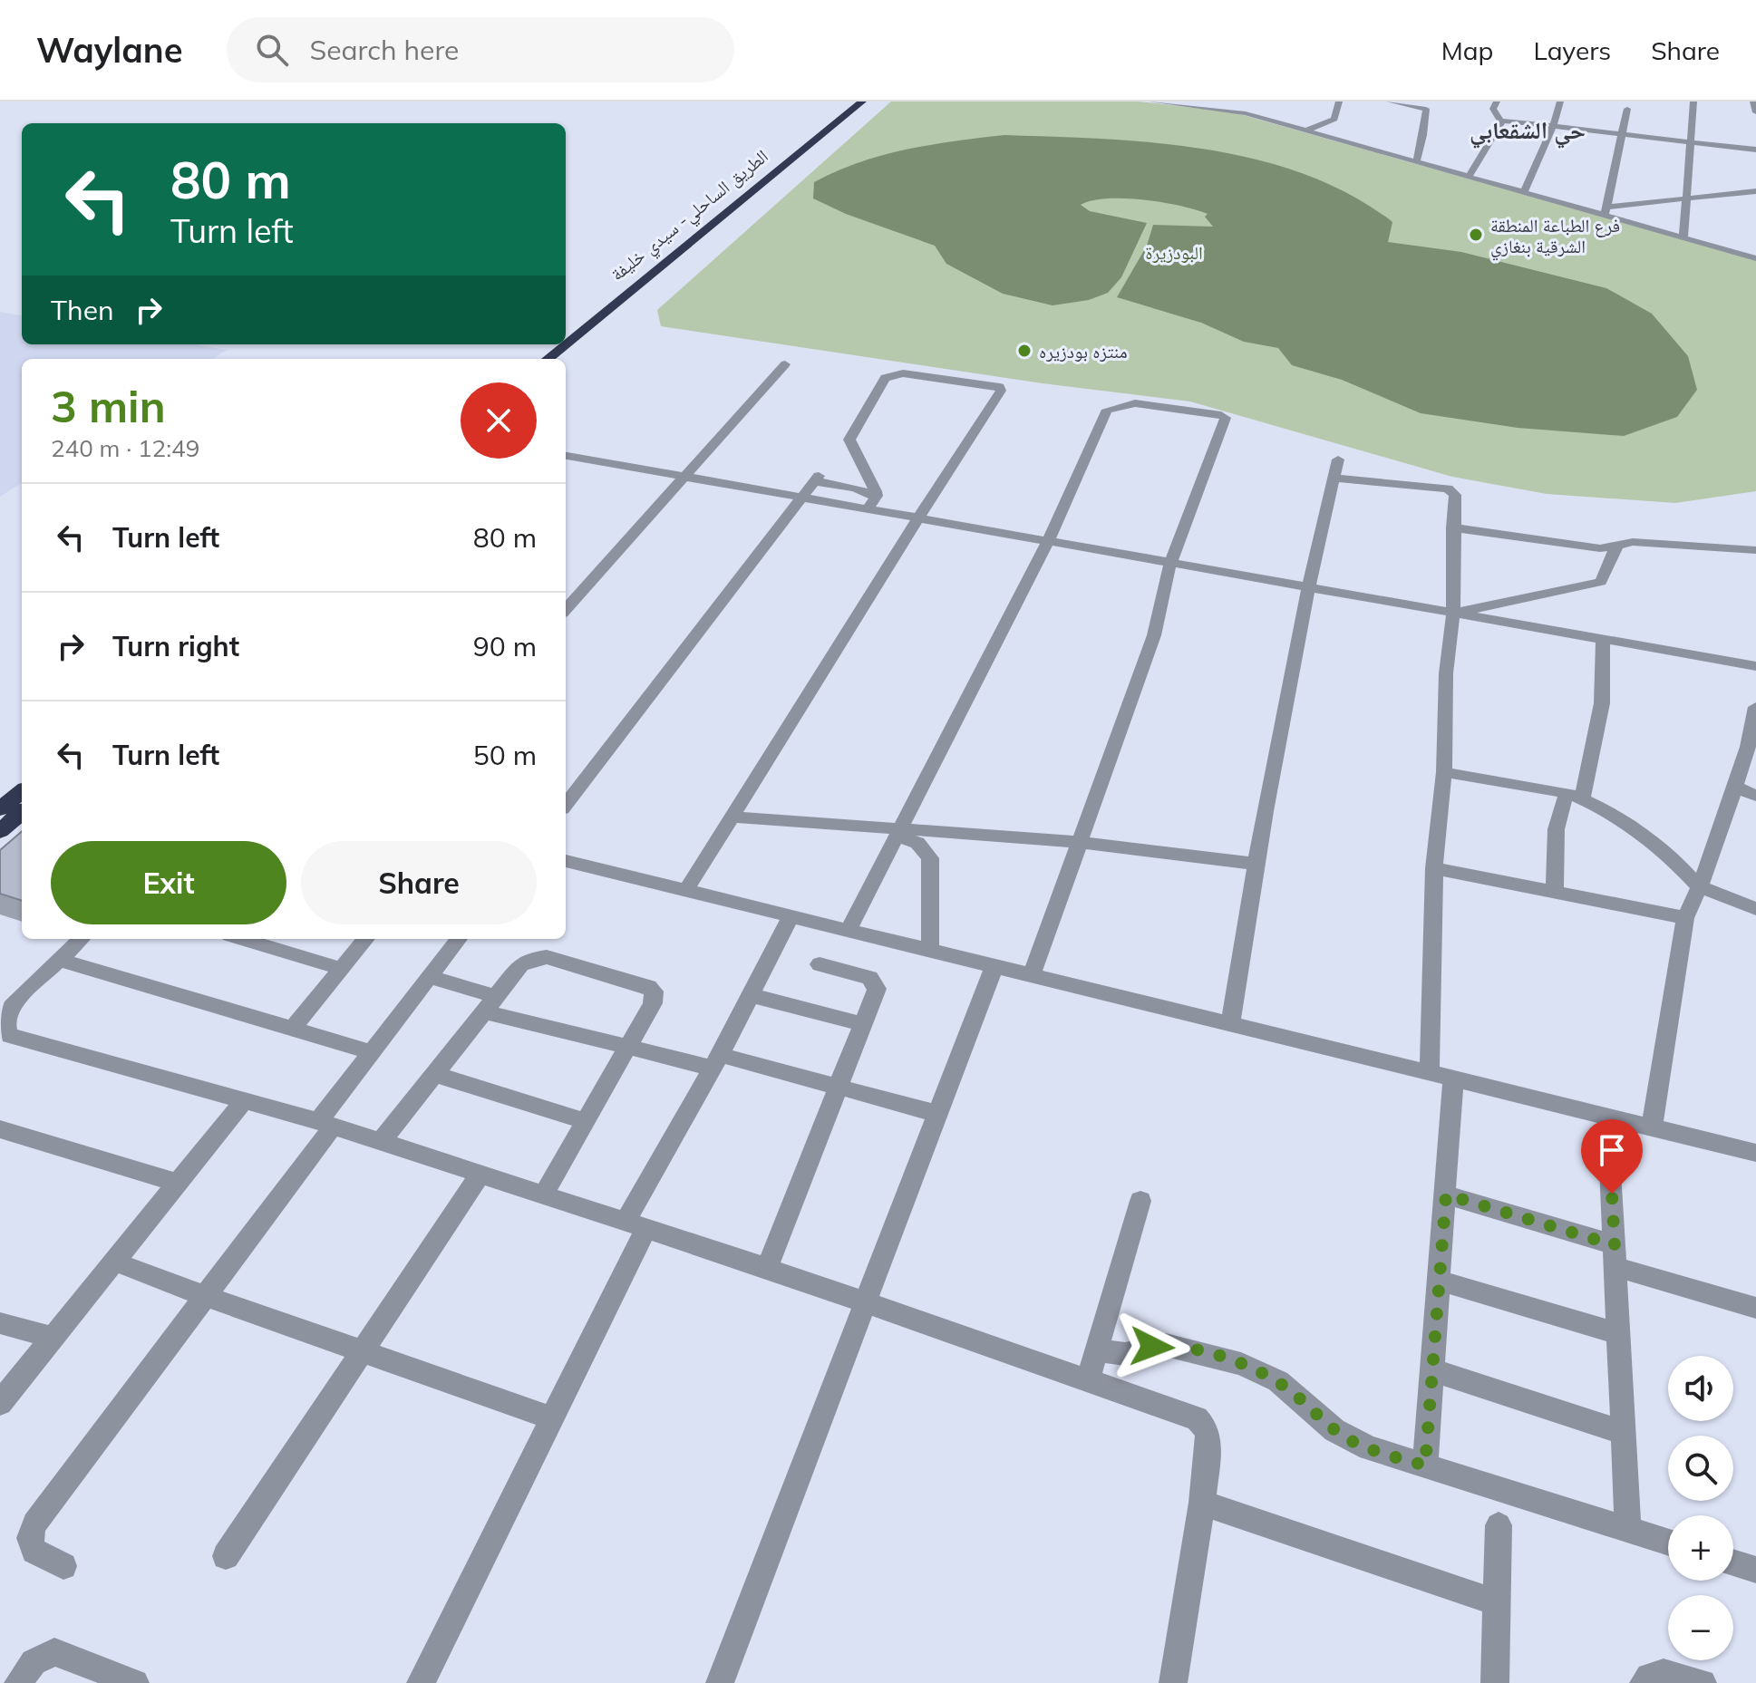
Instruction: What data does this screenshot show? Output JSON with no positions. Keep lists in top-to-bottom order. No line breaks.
{"streets":{"highway":["الطريق الساحلي- سيدي خليفة"]},"districts":["حي الشقعابي"],"parks":["البودزيرة"],"places":["فرع الطباعة المنطقة الشرقية بنغازي","منتزه بودزيره"],"page":{"header":"Waylane","search":"Search here","nav":["Map","Layers","Share"],"turn":["80 m","Turn left"],"then":"Then","heading":["3 min","240 m · 12:49"],"list":[{"name":"Turn left","value":"80 m"},{"name":"Turn right","value":"90 m"},{"name":"Turn left","value":"50 m"}],"buttons":["Exit","Share"],"map_buttons":["+","−"]}}
